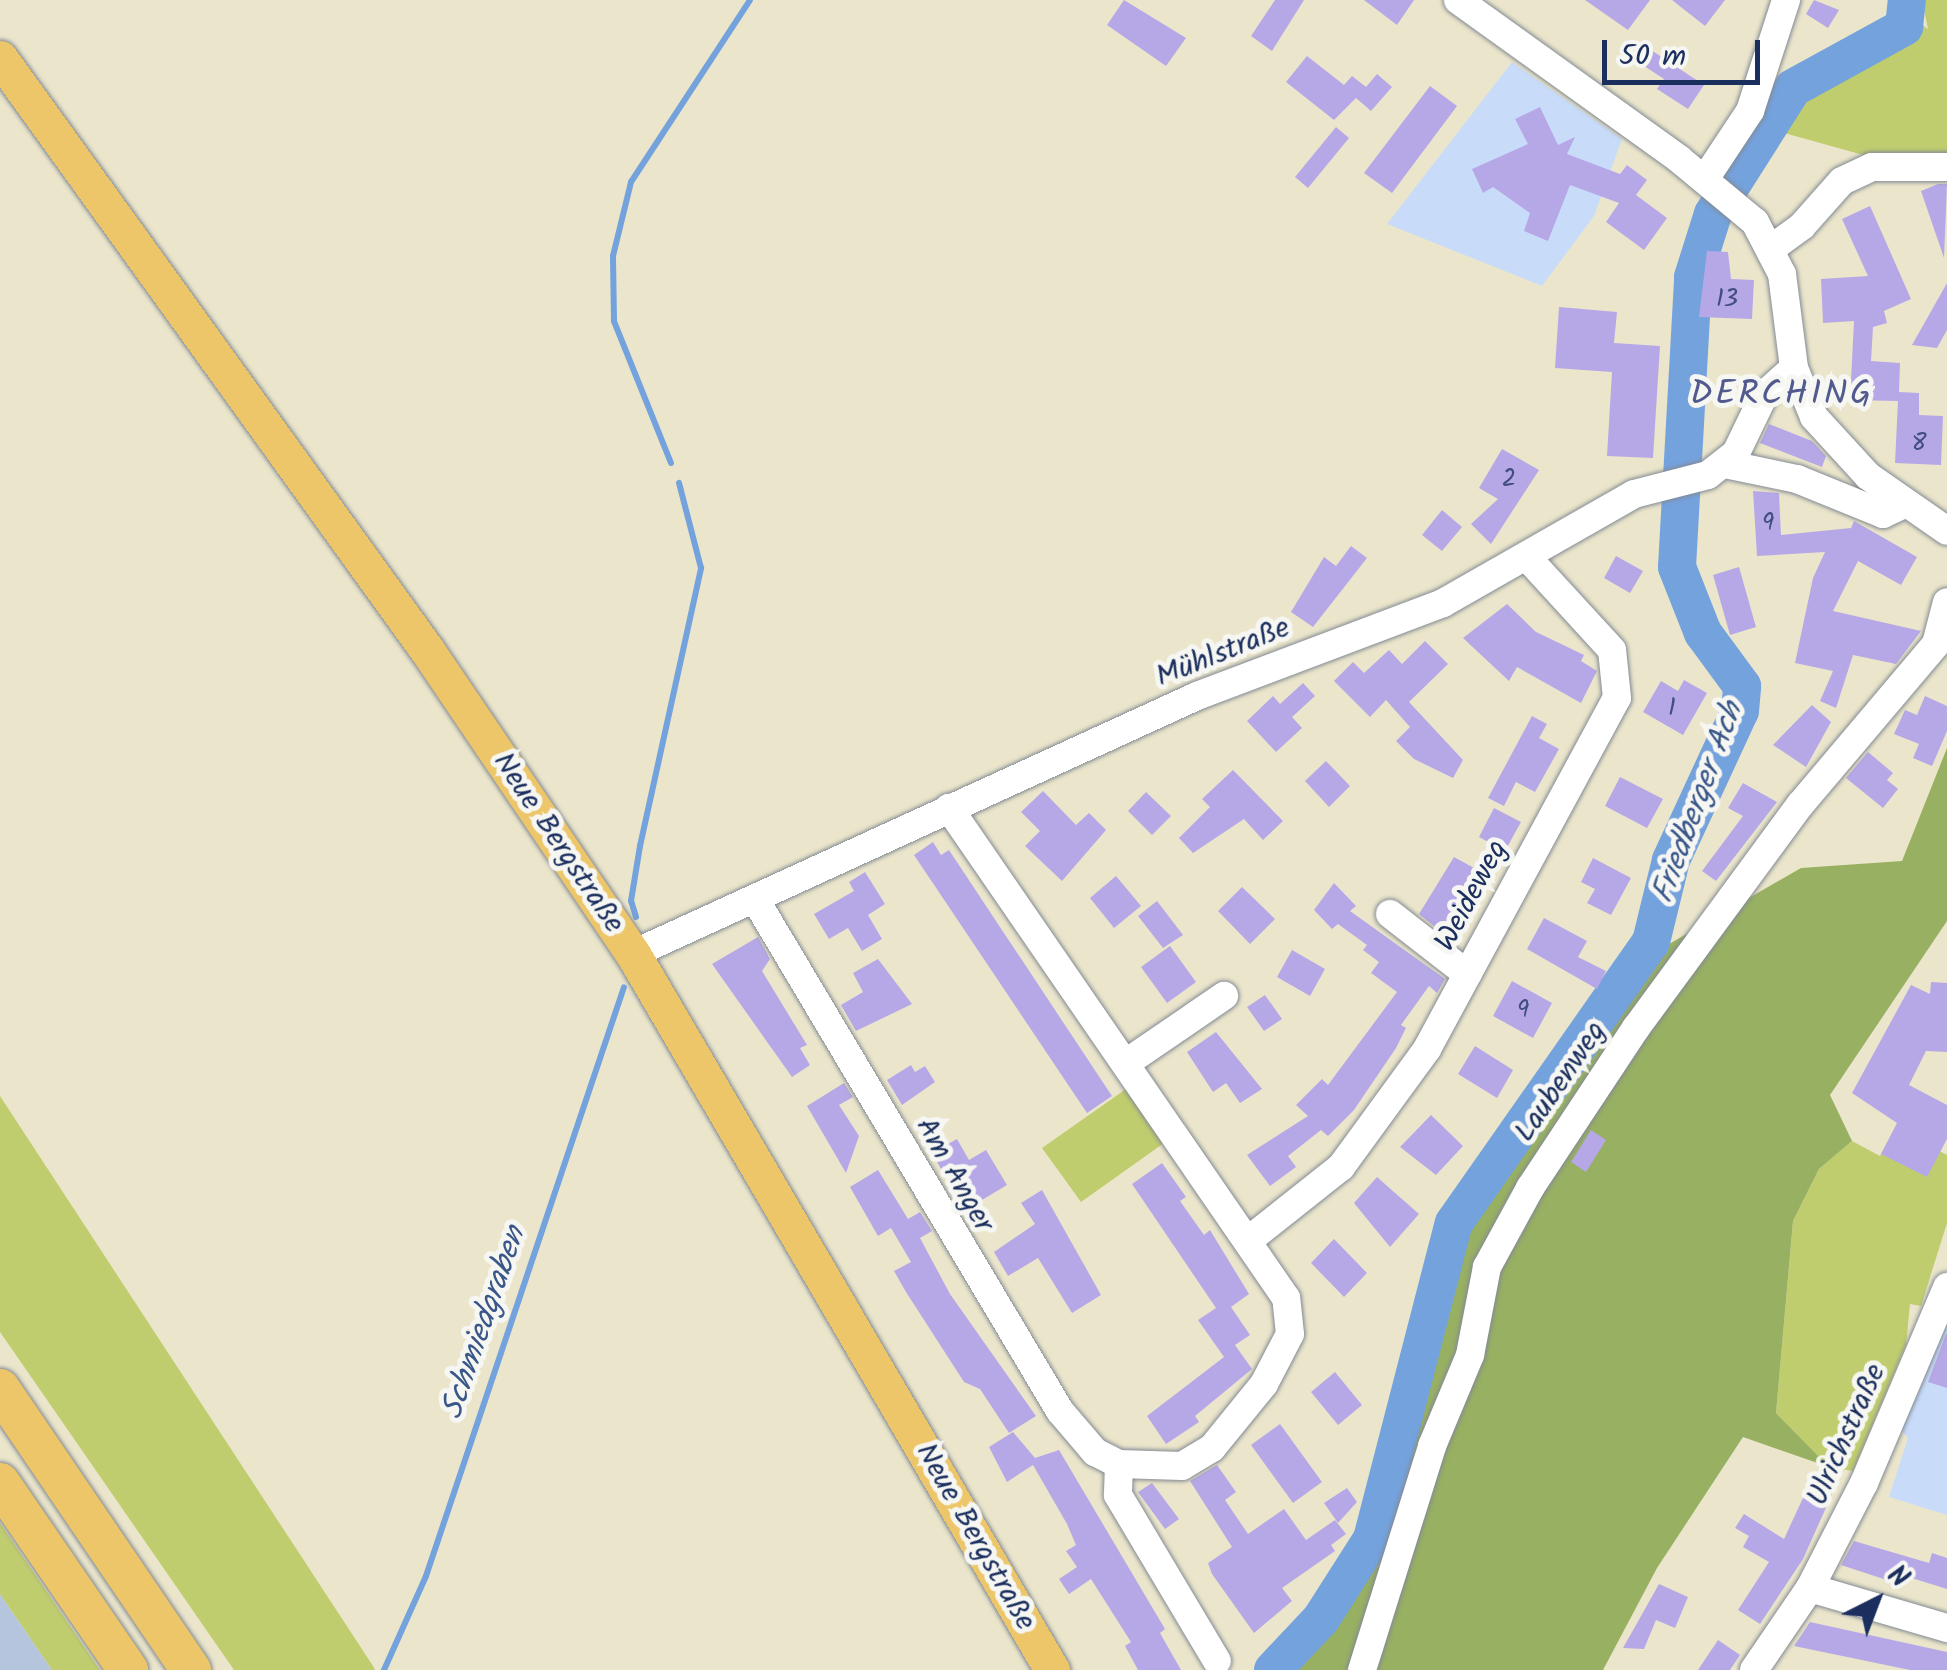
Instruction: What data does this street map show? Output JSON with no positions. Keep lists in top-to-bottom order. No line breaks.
{"streets":{"main road":["Neue Bergstraße"],"street":["Mühlstraße","Weideweg","Laubenweg","Am Anger","Ulrichstraße"]},"crossings":[["Mühlstraße","Neue Bergstraße"],["Mühlstraße","Weideweg"],["Mühlstraße","Am Anger"]],"districts":["DERCHING"],"water":["Friedberger Ach","Schmiedgraben"],"house_numbers":["13","8","2","9","1","9"],"scale_bar":"50 m","north":"top right"}
